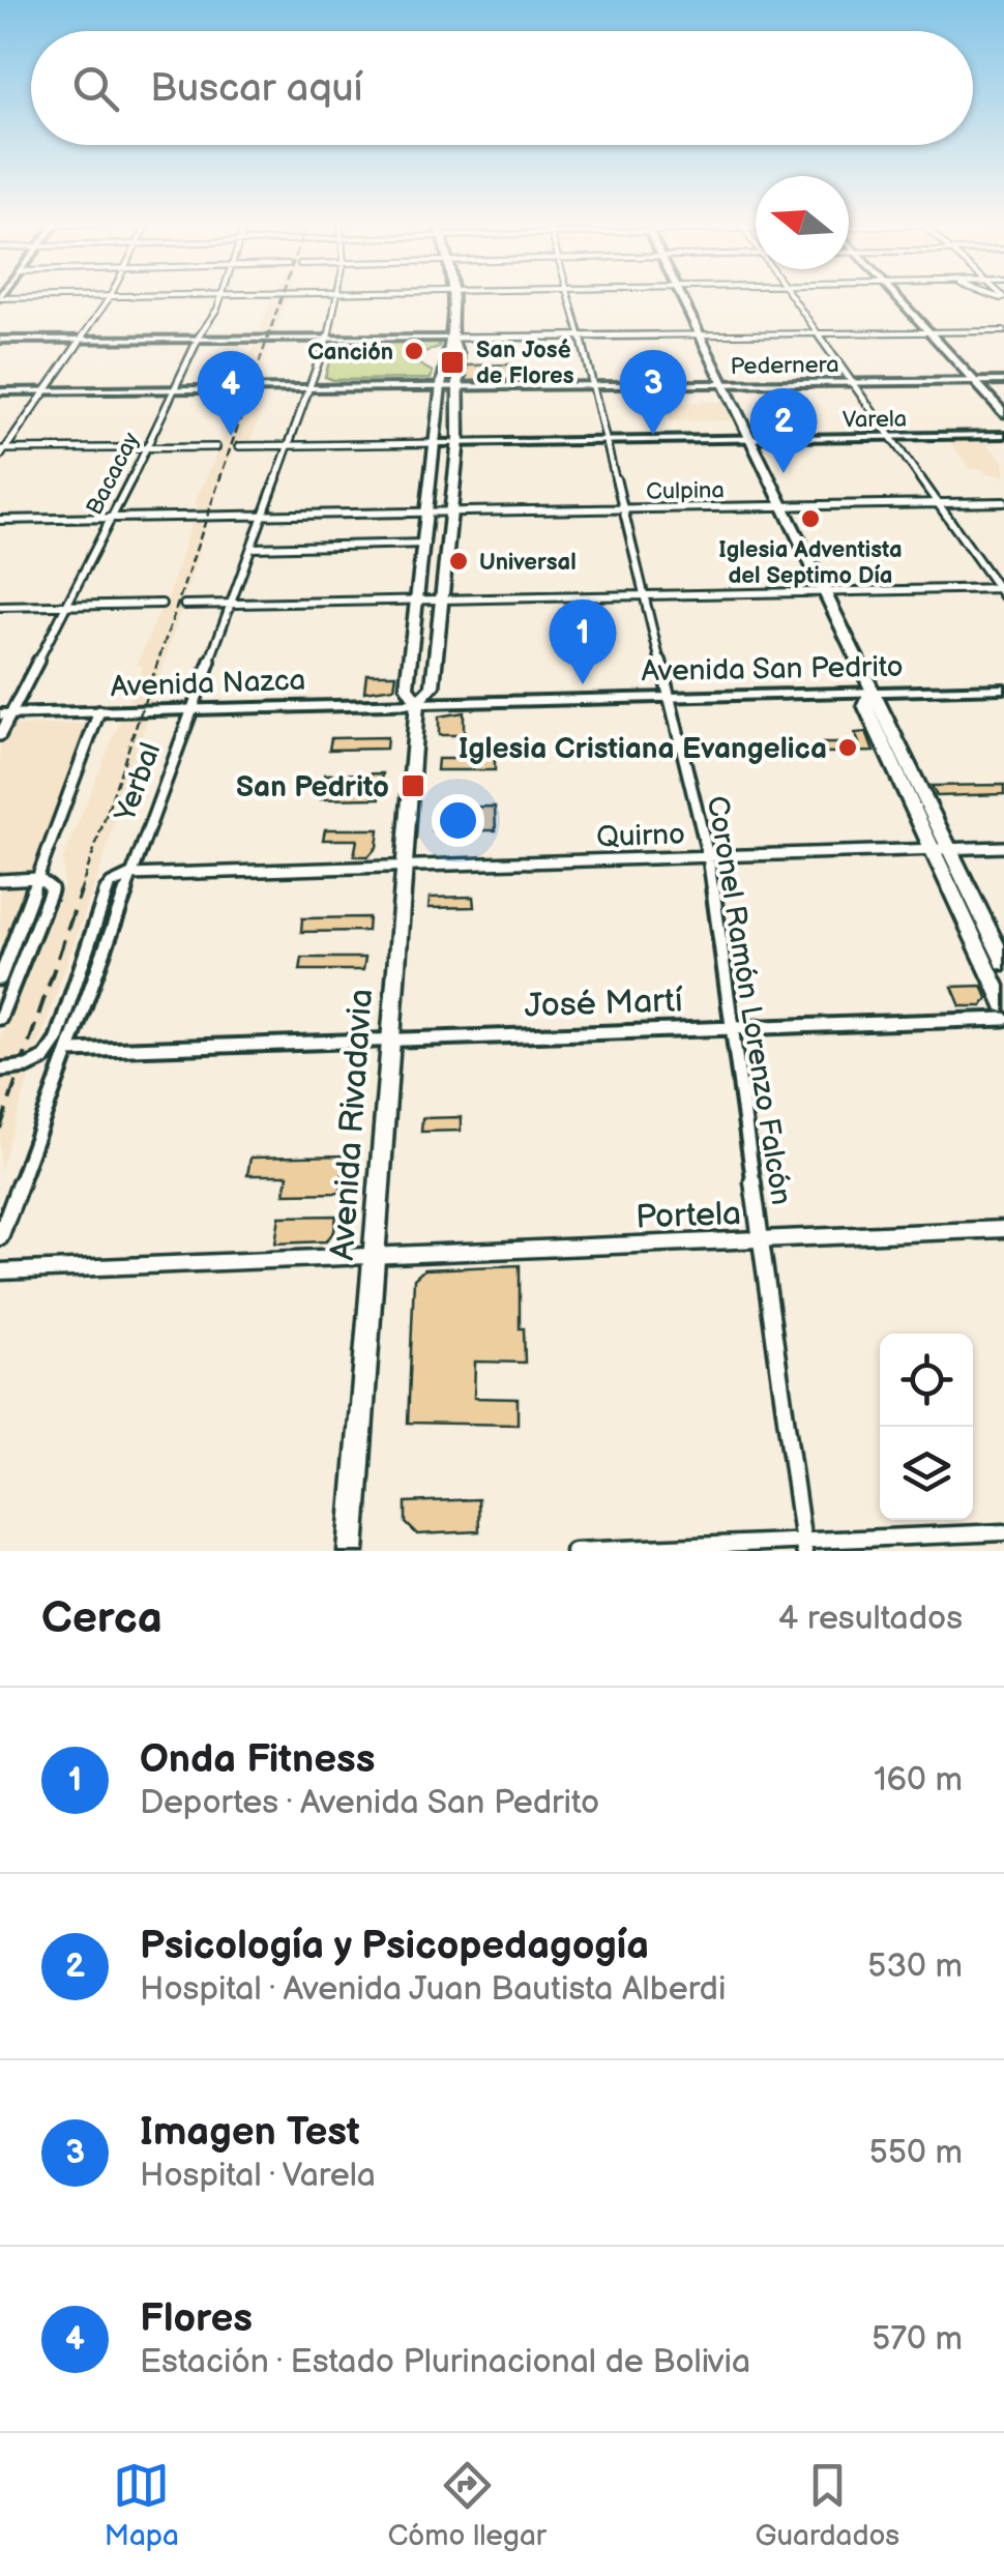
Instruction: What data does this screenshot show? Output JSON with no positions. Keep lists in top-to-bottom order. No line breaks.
{"streets":{"main road":["Avenida Rivadavia"],"street":["Pedernera","Varela","Bacacay","Culpina","Avenida San Pedrito","Avenida Nazca","Yerbal","Quirno","Coronel Ramón Lorenzo Falcón","José Martí","Portela"]},"crossings":[["Pedernera","Bacacay"],["Pedernera","Yerbal"],["Pedernera","Coronel Ramón Lorenzo Falcón"],["Pedernera","Avenida Rivadavia"],["Varela","Coronel Ramón Lorenzo Falcón"],["Varela","Avenida Rivadavia"],["Bacacay","Culpina"],["Bacacay","Avenida Nazca"],["Culpina","Yerbal"],["Culpina","Coronel Ramón Lorenzo Falcón"],["Culpina","Avenida Rivadavia"],["Avenida San Pedrito","Avenida Nazca"],["Avenida San Pedrito","Coronel Ramón Lorenzo Falcón"],["Avenida San Pedrito","Avenida Rivadavia"],["Avenida Nazca","Yerbal"],["Avenida Nazca","Avenida Rivadavia"],["Yerbal","Quirno"],["Yerbal","José Martí"],["Quirno","Coronel Ramón Lorenzo Falcón"],["Quirno","Avenida Rivadavia"],["Coronel Ramón Lorenzo Falcón","José Martí"],["Coronel Ramón Lorenzo Falcón","Portela"],["José Martí","Avenida Rivadavia"],["Avenida Rivadavia","Portela"]],"places":{"other":["Canción","Iglesia Adventista del Septimo Día","Universal","Iglesia Cristiana Evangelica"],"transit":["San José de Flores","San Pedrito"]},"north":"left","page":{"search":"Buscar aquí","pins":["3","4","2","1"],"heading":["Cerca","4 resultados"],"list":[{"mark":"1","name":"Onda Fitness","note":"Deportes · Avenida San Pedrito","value":"160 m"},{"mark":"2","name":"Psicología y Psicopedagogía","note":"Hospital · Avenida Juan Bautista Alberdi","value":"530 m"},{"mark":"3","name":"Imagen Test","note":"Hospital · Varela","value":"550 m"},{"mark":"4","name":"Flores","note":"Estación · Estado Plurinacional de Bolivia","value":"570 m"}],"nav":["Mapa","Cómo llegar","Guardados"]}}
